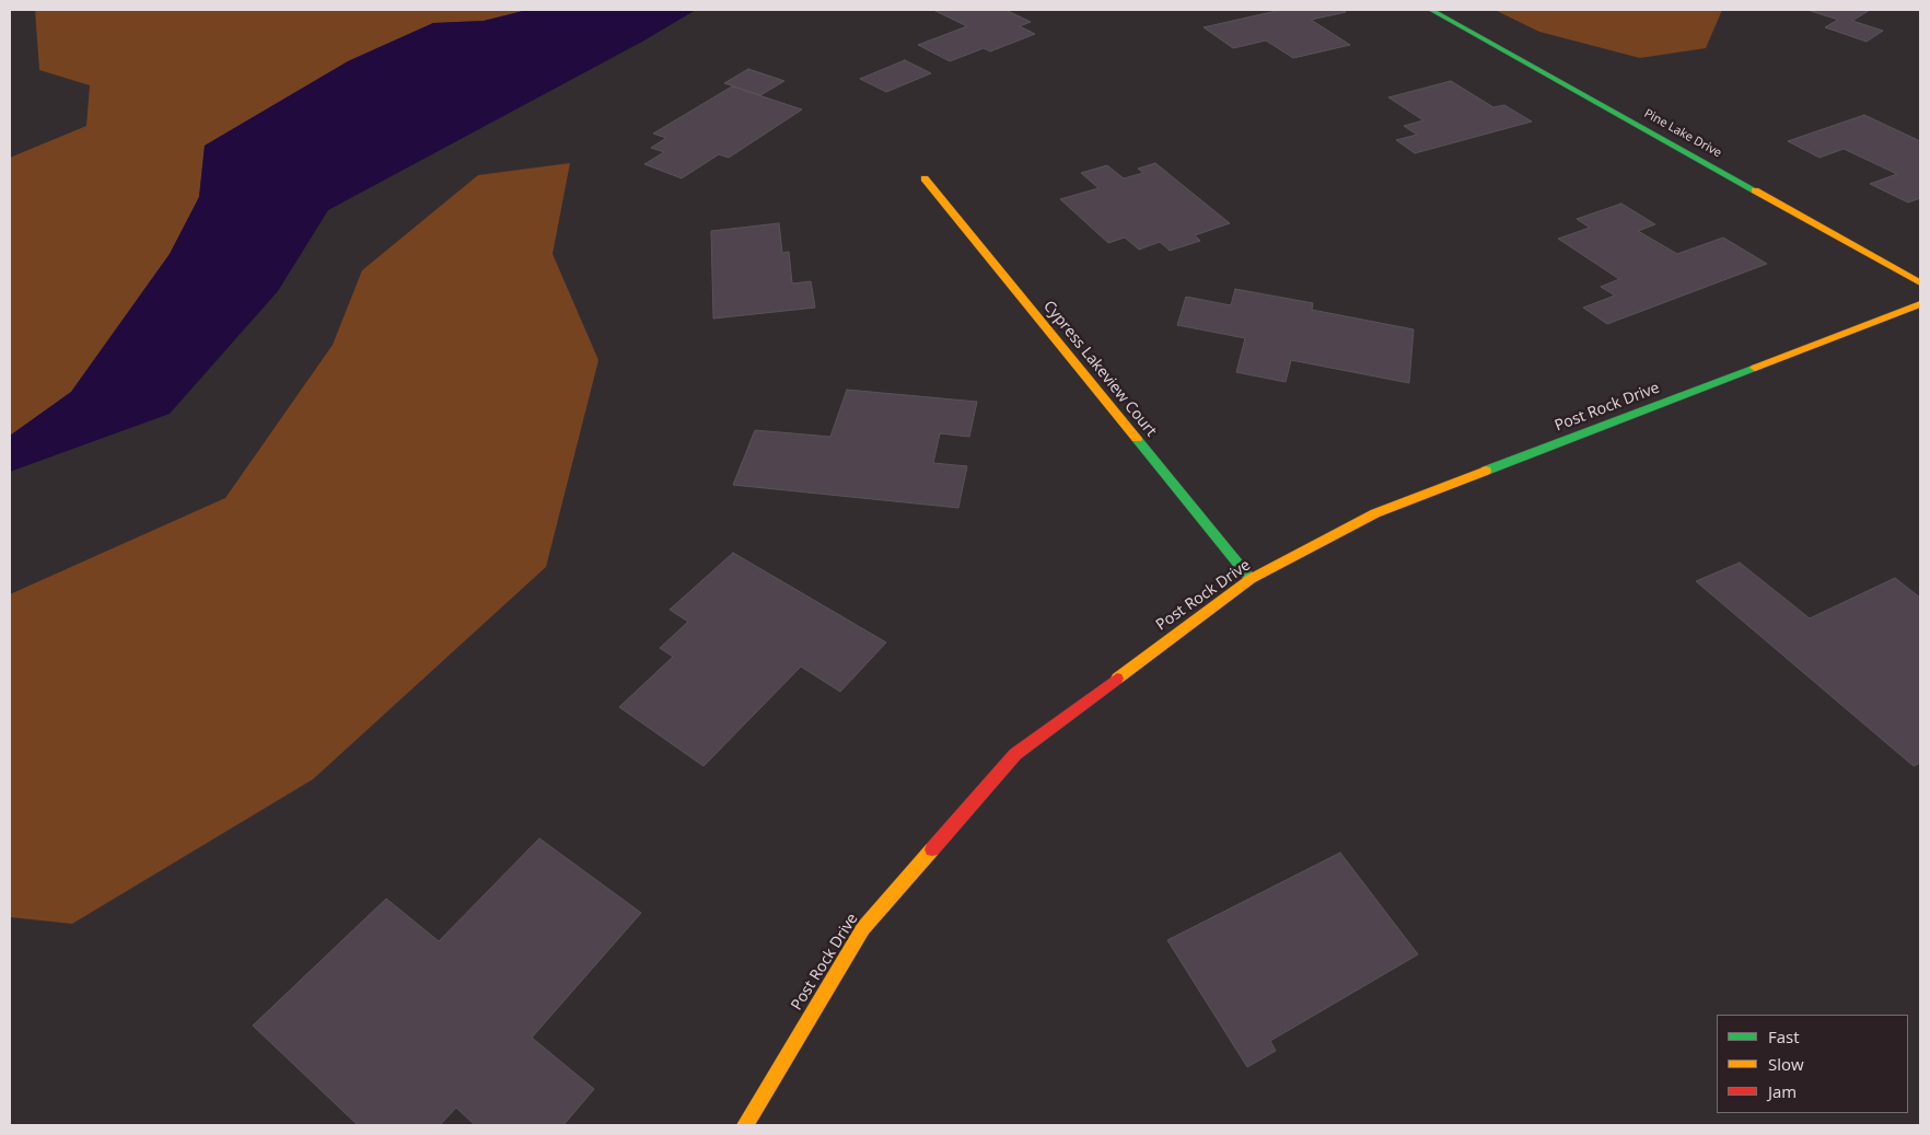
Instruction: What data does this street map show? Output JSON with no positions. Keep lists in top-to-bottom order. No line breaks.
{"streets":{"street":["Pine Lake Drive","Cypress Lakeview Court","Post Rock Drive"]},"crossings":[["Cypress Lakeview Court","Post Rock Drive"]],"legend":["Fast","Slow","Jam"]}
